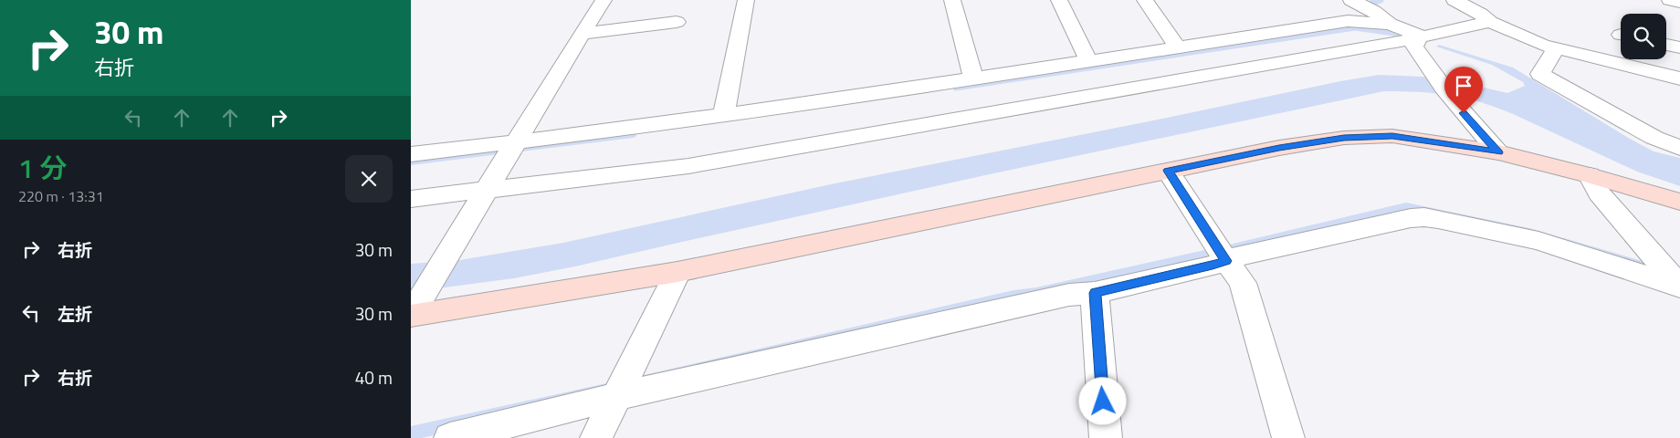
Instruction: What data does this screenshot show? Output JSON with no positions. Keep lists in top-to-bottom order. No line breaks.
{"page":{"turn":["30 m","右折"],"heading":["1 分","220 m · 13:31"],"list":[{"name":"右折","value":"30 m"},{"name":"左折","value":"30 m"},{"name":"右折","value":"40 m"}]}}
